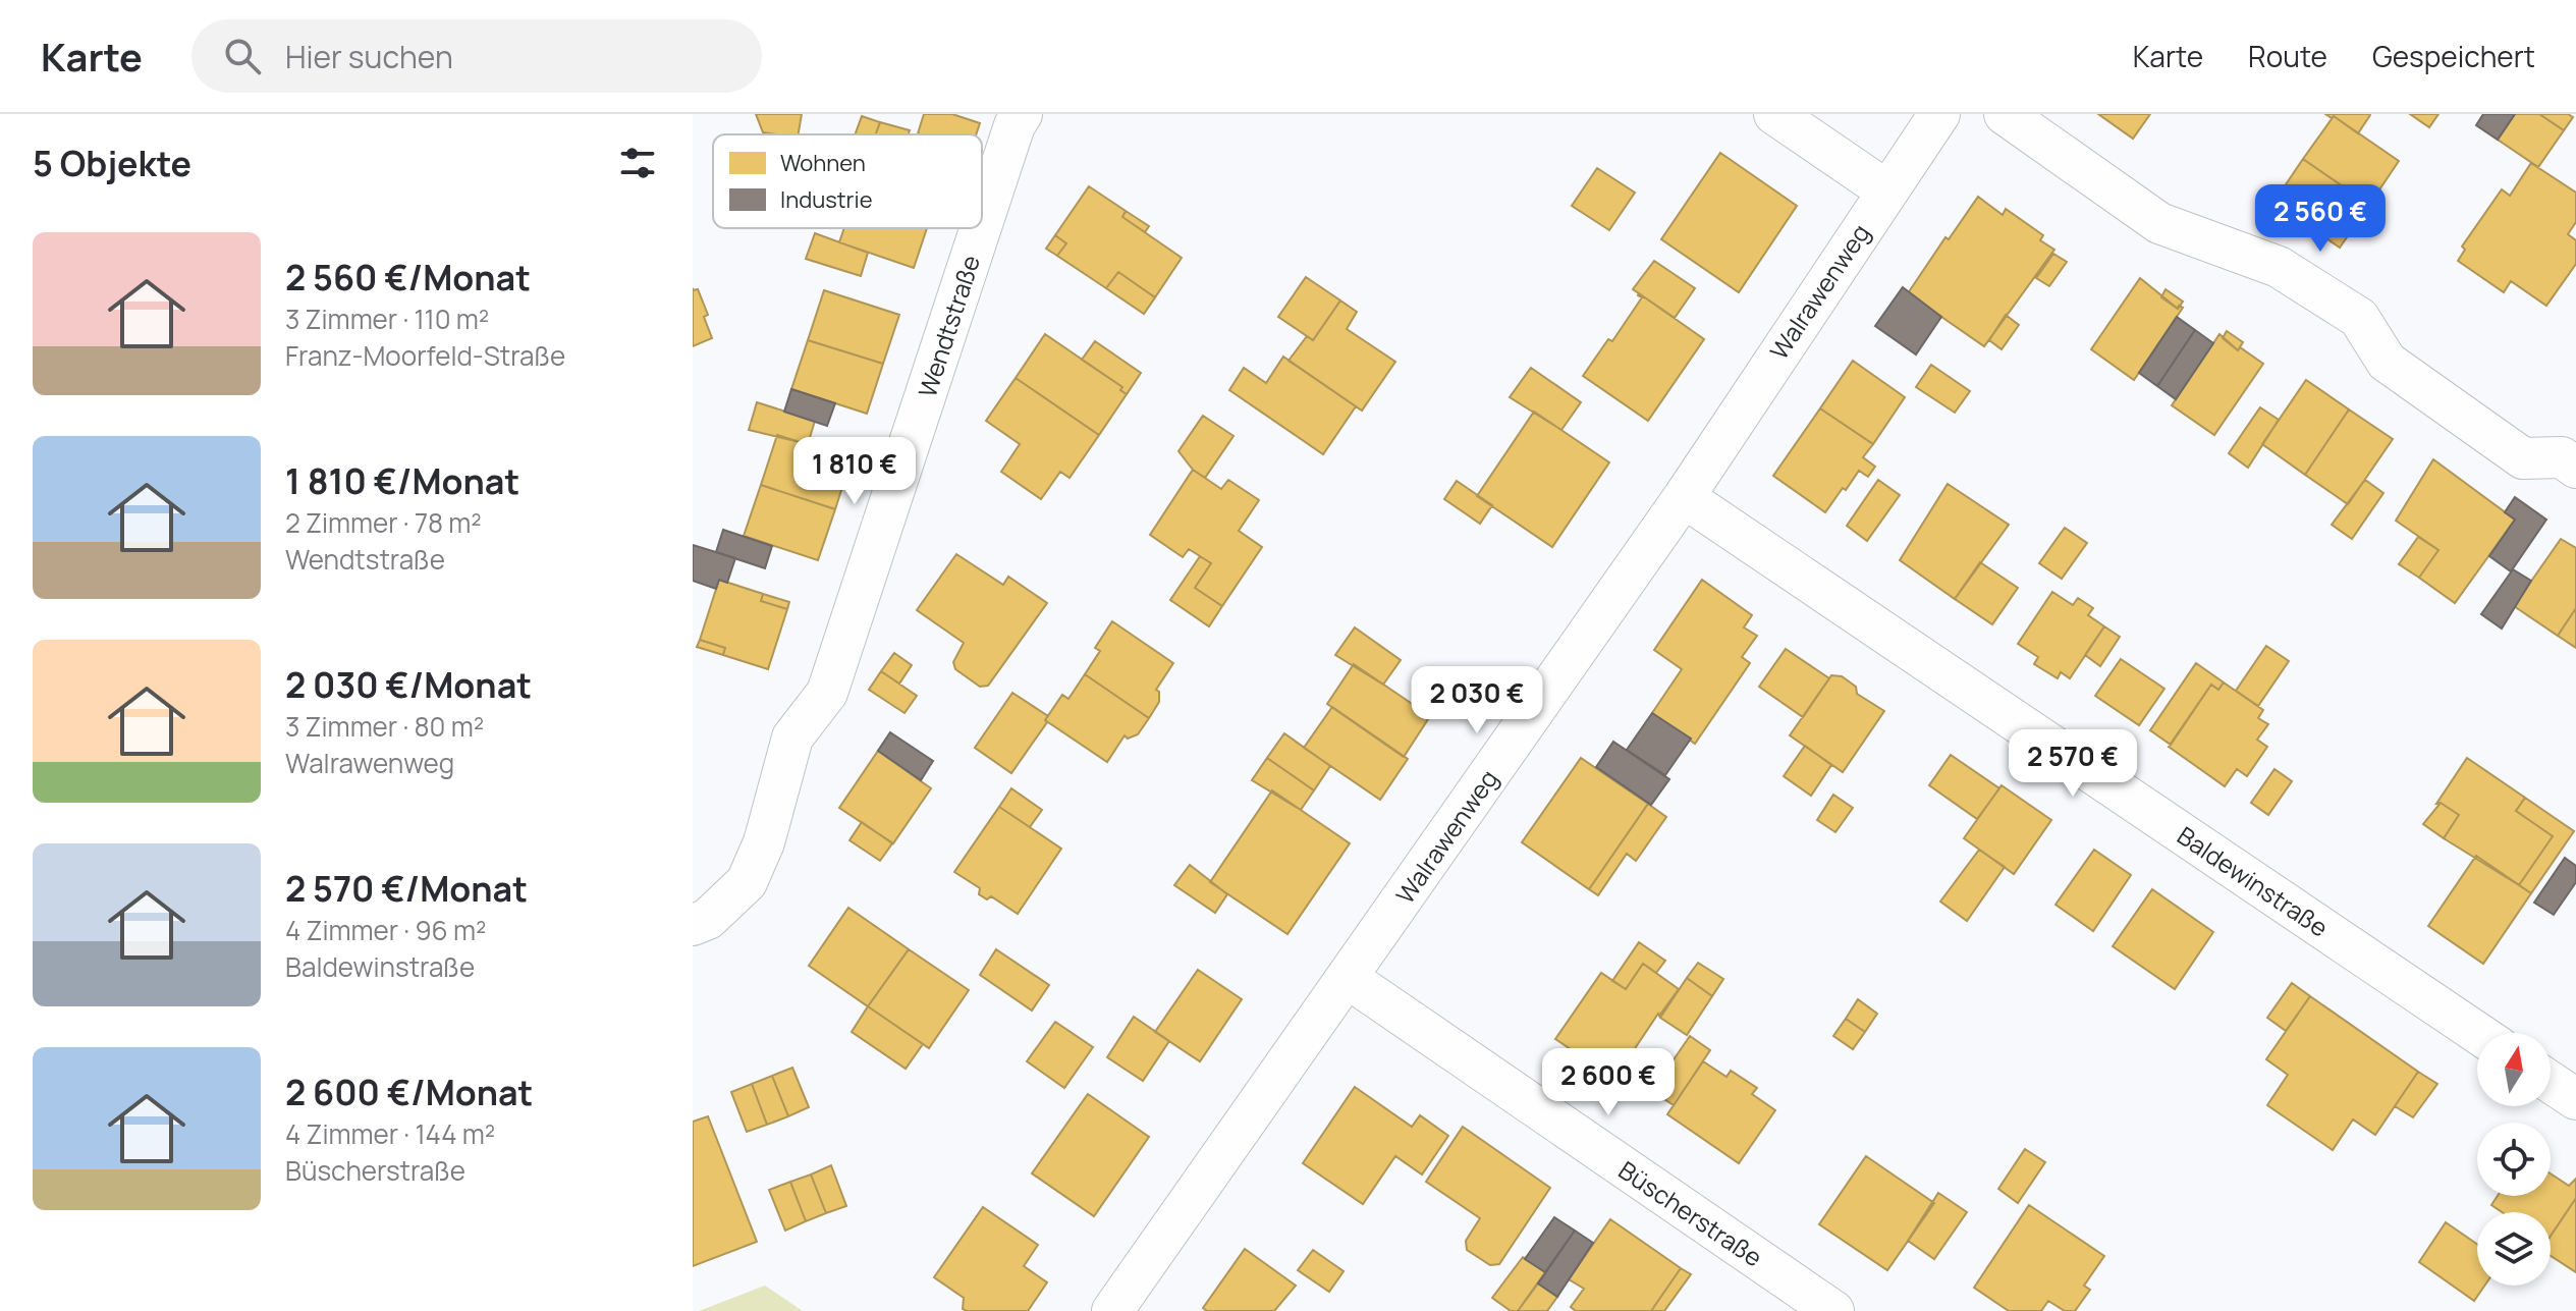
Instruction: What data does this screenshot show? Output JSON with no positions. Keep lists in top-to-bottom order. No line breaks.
{"streets":{"street":["Walrawenweg","Wendtstraße","Baldewinstraße","Büscherstraße"]},"crossings":[["Walrawenweg","Baldewinstraße"],["Walrawenweg","Büscherstraße"]],"legend":["Wohnen","Industrie"],"north":"top","page":{"header":"Karte","search":"Hier suchen","nav":["Karte","Route","Gespeichert"],"heading":"5 Objekte","price":["2 560 €","1 810 €","2 030 €","2 570 €","2 600 €"],"list":[{"name":"2 560 €/Monat","note":"3 Zimmer · 110 m² · Franz-Moorfeld-Straße"},{"name":"1 810 €/Monat","note":"2 Zimmer · 78 m² · Wendtstraße"},{"name":"2 030 €/Monat","note":"3 Zimmer · 80 m² · Walrawenweg"},{"name":"2 570 €/Monat","note":"4 Zimmer · 96 m² · Baldewinstraße"},{"name":"2 600 €/Monat","note":"4 Zimmer · 144 m² · Büscherstraße"}]}}
